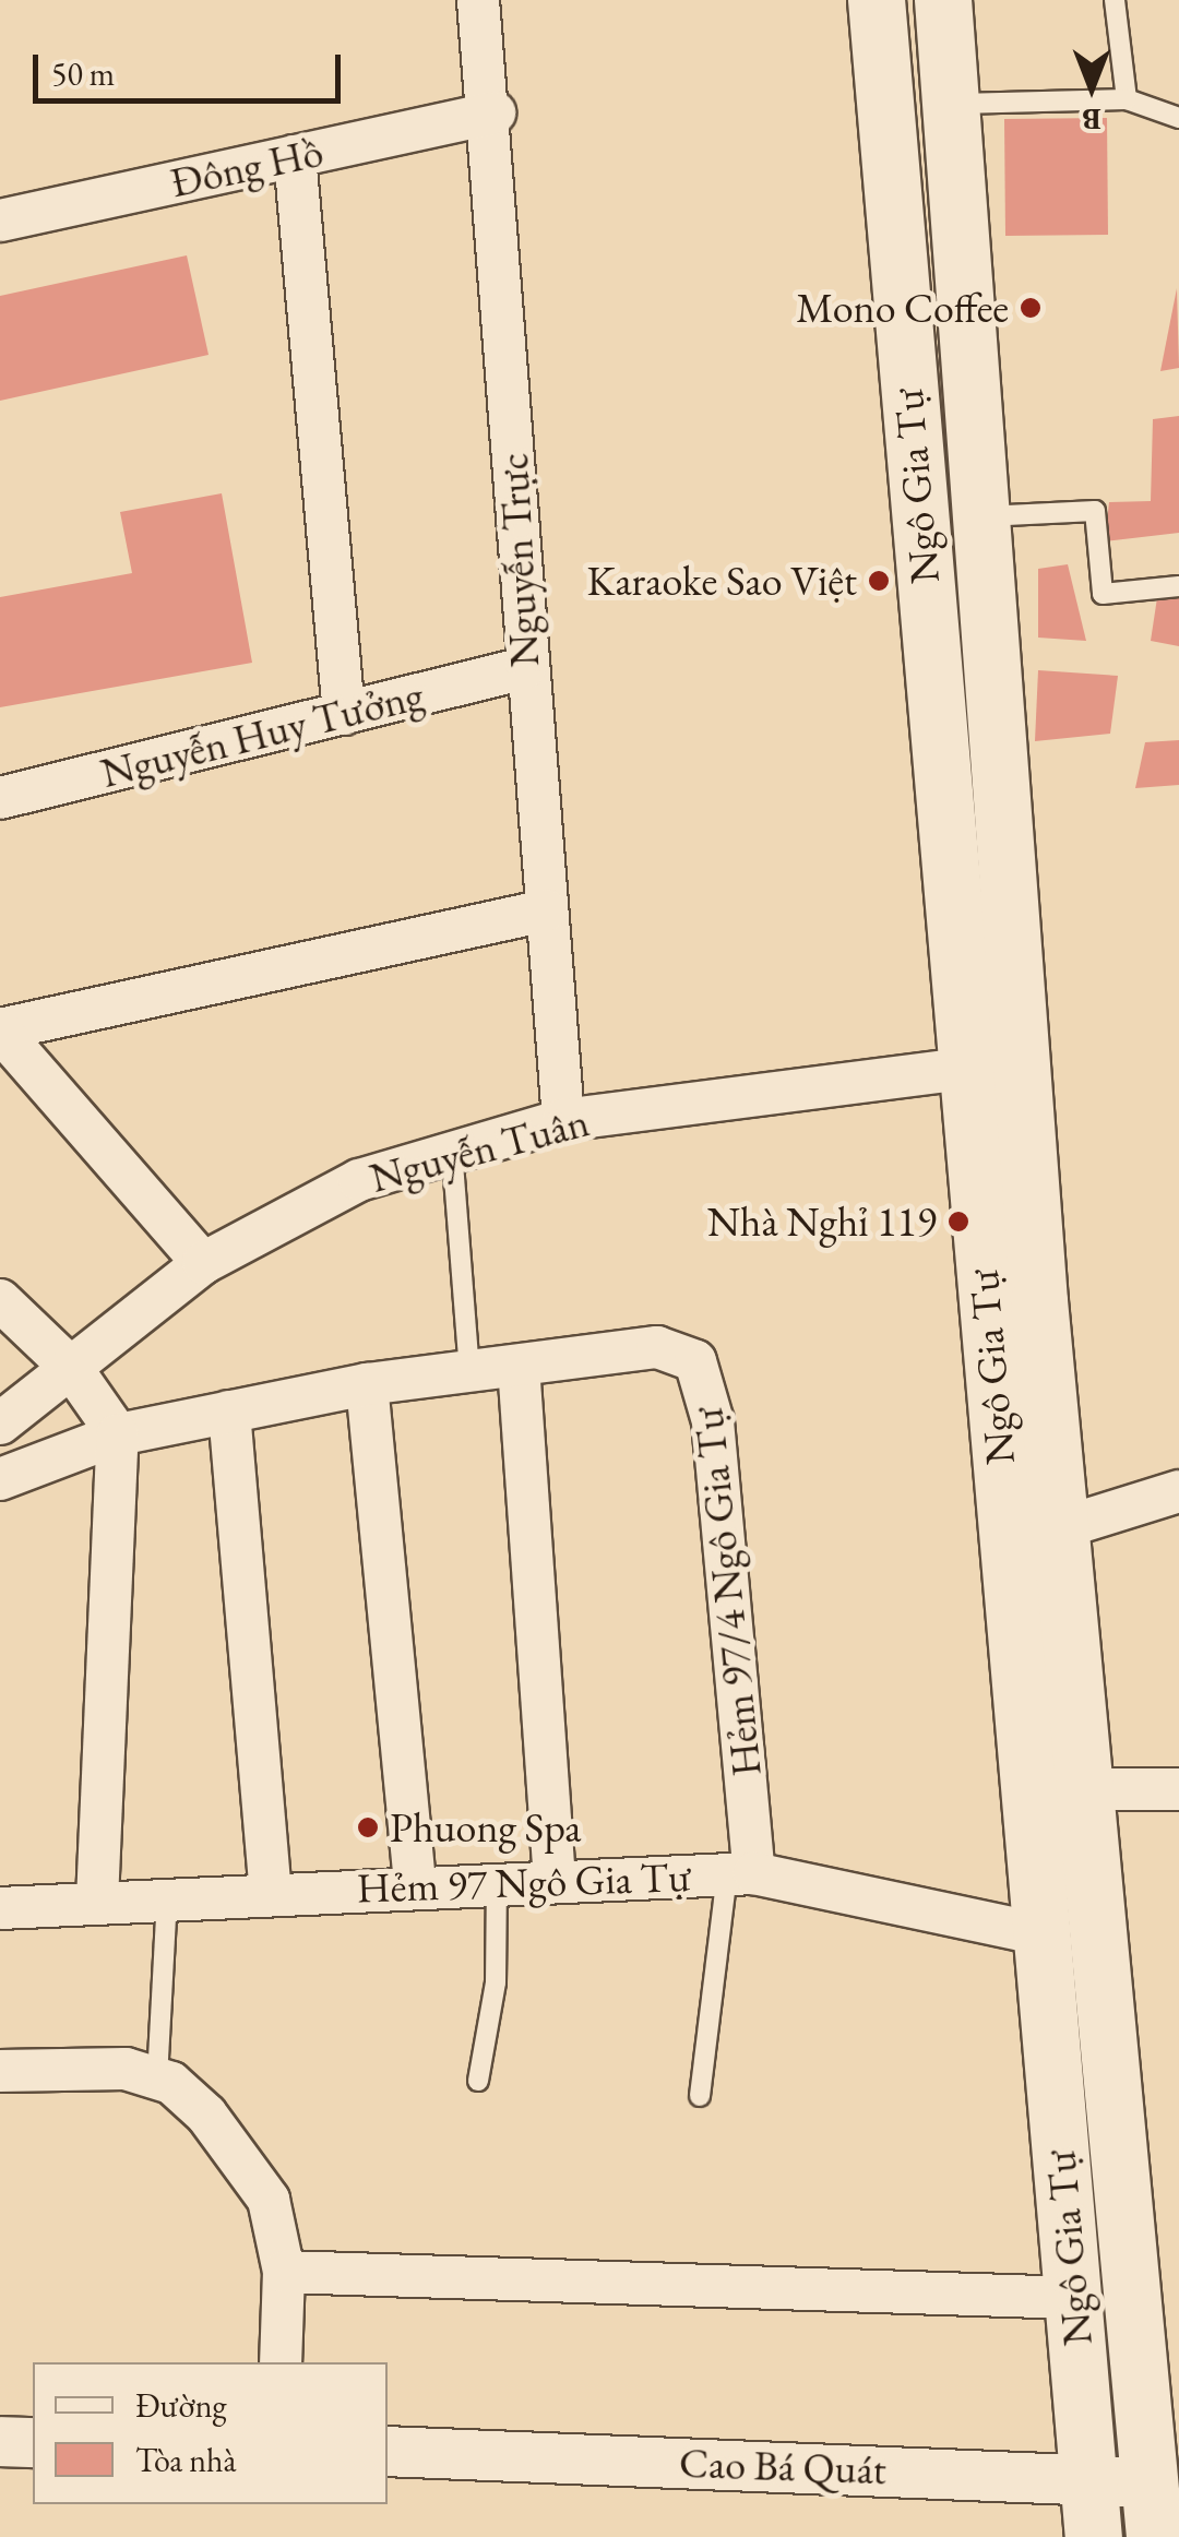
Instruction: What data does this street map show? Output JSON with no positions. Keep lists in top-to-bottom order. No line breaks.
{"streets":{"main road":["Ngô Gia Tự"],"street":["Đông Hồ","Nguyễn Trực","Nguyễn Huy Tưởng","Nguyễn Tuân","Hẻm 97/4 Ngô Gia Tự","Hẻm 97 Ngô Gia Tự","Cao Bá Quát"]},"crossings":[["Đông Hồ","Nguyễn Trực"],["Ngô Gia Tự","Nguyễn Tuân"],["Ngô Gia Tự","Hẻm 97 Ngô Gia Tự"],["Ngô Gia Tự","Cao Bá Quát"],["Nguyễn Trực","Nguyễn Huy Tưởng"],["Nguyễn Trực","Nguyễn Tuân"],["Hẻm 97/4 Ngô Gia Tự","Hẻm 97 Ngô Gia Tự"]],"places":["Mono Coffee","Karaoke Sao Việt","Nhà Nghỉ 119","Phuong Spa"],"legend":["Đường","Tòa nhà"],"scale_bar":"50 m","north":"bottom"}
